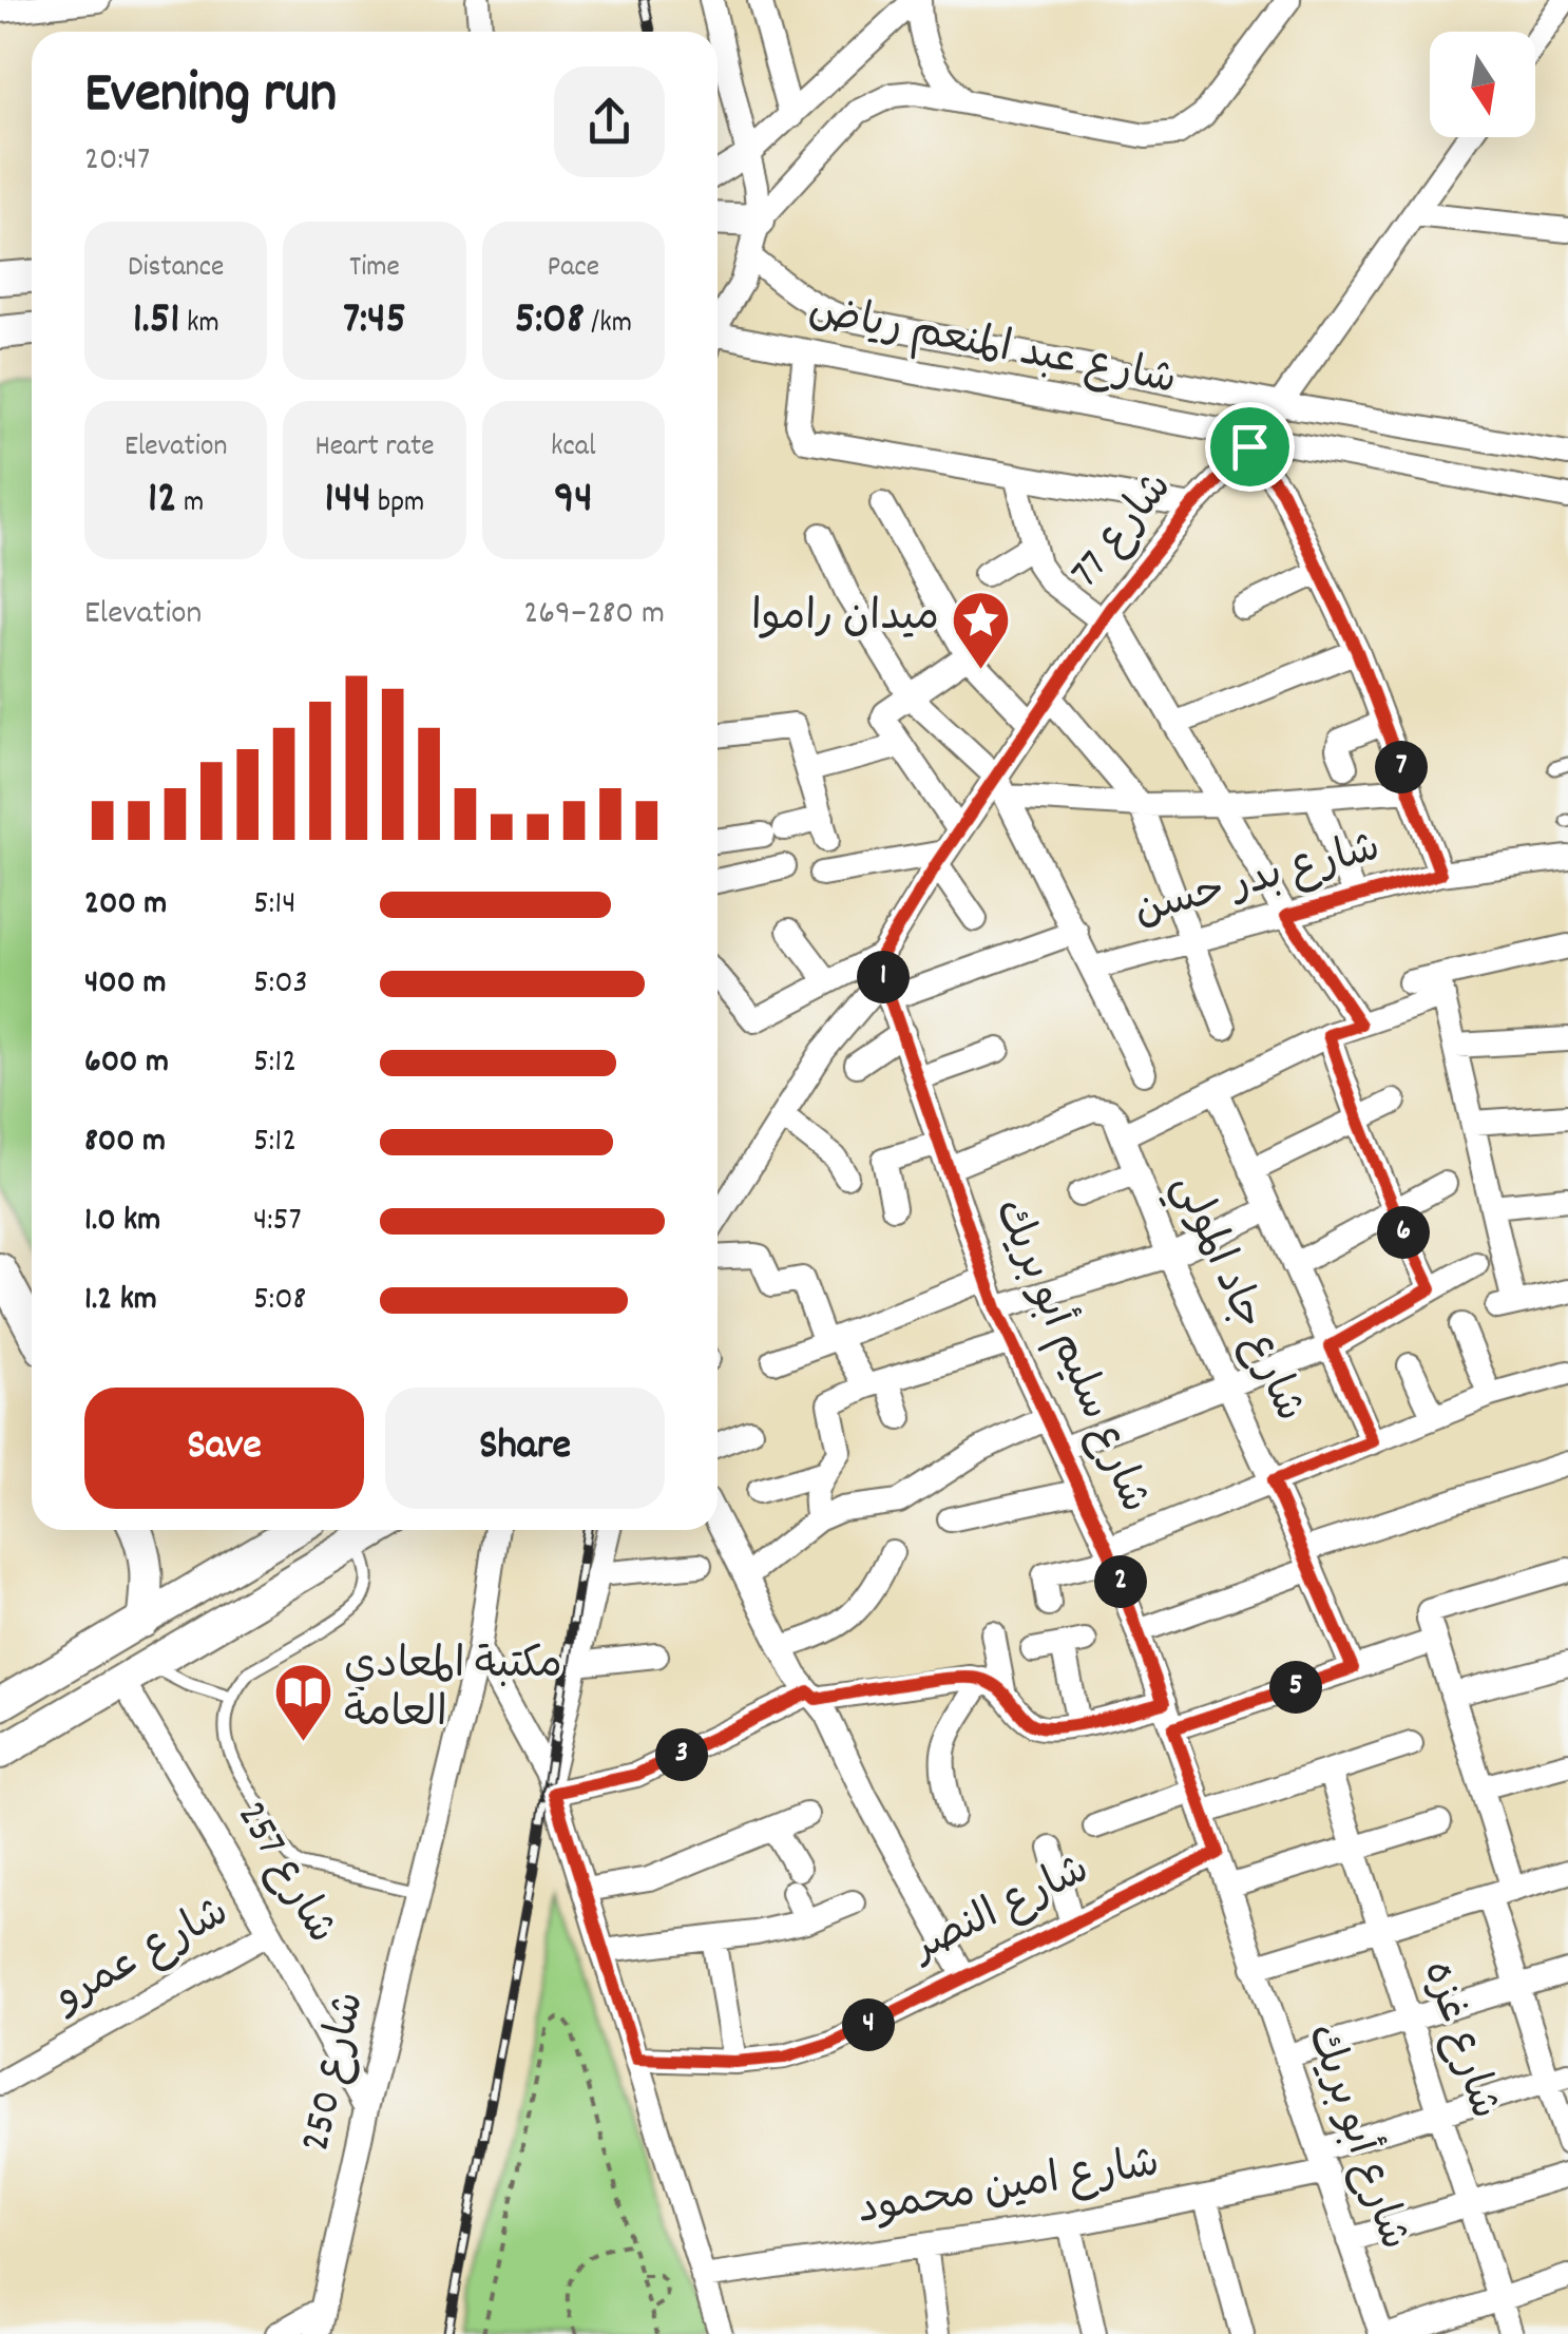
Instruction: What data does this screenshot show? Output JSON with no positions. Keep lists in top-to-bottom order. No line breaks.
{"streets":{"street":["شارع عبد المنعم رياض","شارع 77","شارع بدر حسن","شارع جاد المولي","شارع سليم أبو بريك","شارع 257","شارع النصر","شارع عمرو","شارع غزه","شارع 250","شارع أبو بريك","شارع امين محمود"]},"crossings":[["شارع عبد المنعم رياض","شارع 77"],["شارع 77","شارع سليم أبو بريك"],["شارع سليم أبو بريك","شارع النصر"],["شارع سليم أبو بريك","شارع أبو بريك"],["شارع 257","شارع عمرو"],["شارع 257","شارع 250"],["شارع غزه","شارع امين محمود"],["شارع أبو بريك","شارع امين محمود"]],"places":{"place":["ميدان راموا"],"library":["مكتبة المعادي العامة"]},"north":"bottom","page":{"heading":["Evening run","20:47"],"stats":[["Distance","1.51 km"],["Time","7:45"],["Pace","5:08 /km"],["Elevation","12 m"],["Heart rate","144 bpm"],["kcal","94"]],"chart":["Elevation","269–280 m"],"pins":["7","1","6","2","5","3","4"],"list":[{"name":"200 m","note":"5:14"},{"name":"400 m","note":"5:03"},{"name":"600 m","note":"5:12"},{"name":"800 m","note":"5:12"},{"name":"1.0 km","note":"4:57"},{"name":"1.2 km","note":"5:08"}],"buttons":["Save","Share"]}}
